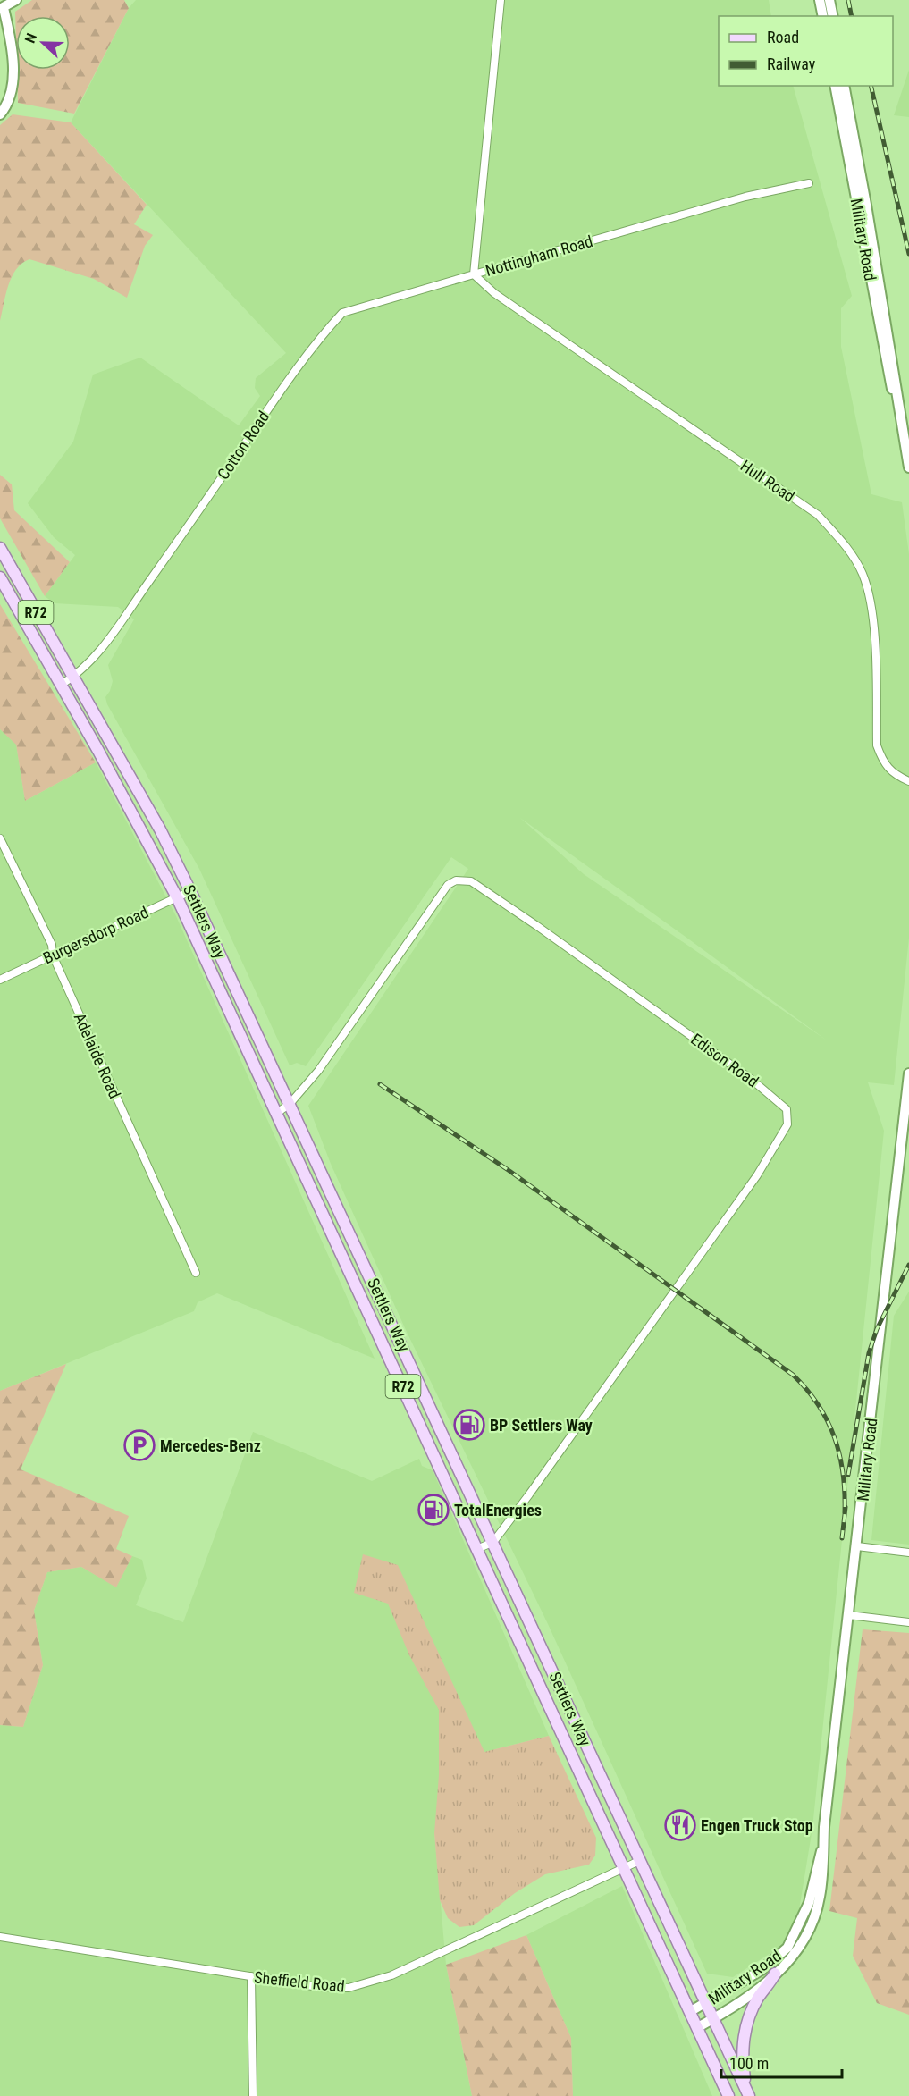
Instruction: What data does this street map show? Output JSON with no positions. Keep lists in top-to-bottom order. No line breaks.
{"streets":{"main road":["R72","Settlers Way"],"street":["Military Road","Nottingham Road","Cotton Road","Hull Road","Burgersdorp Road","Adelaide Road","Edison Road","Sheffield Road"]},"crossings":[["Military Road","Settlers Way"],["Nottingham Road","Cotton Road"],["Nottingham Road","Hull Road"],["Cotton Road","Hull Road"],["Cotton Road","Settlers Way"],["Settlers Way","Burgersdorp Road"],["Settlers Way","Edison Road"],["Settlers Way","Sheffield Road"],["Burgersdorp Road","Adelaide Road"]],"places":{"fuel station":["BP Settlers Way","TotalEnergies"],"parking":["Mercedes-Benz"],"restaurant":["Engen Truck Stop"]},"legend":["Road","Railway"],"scale_bar":"100 m","north":"left"}
